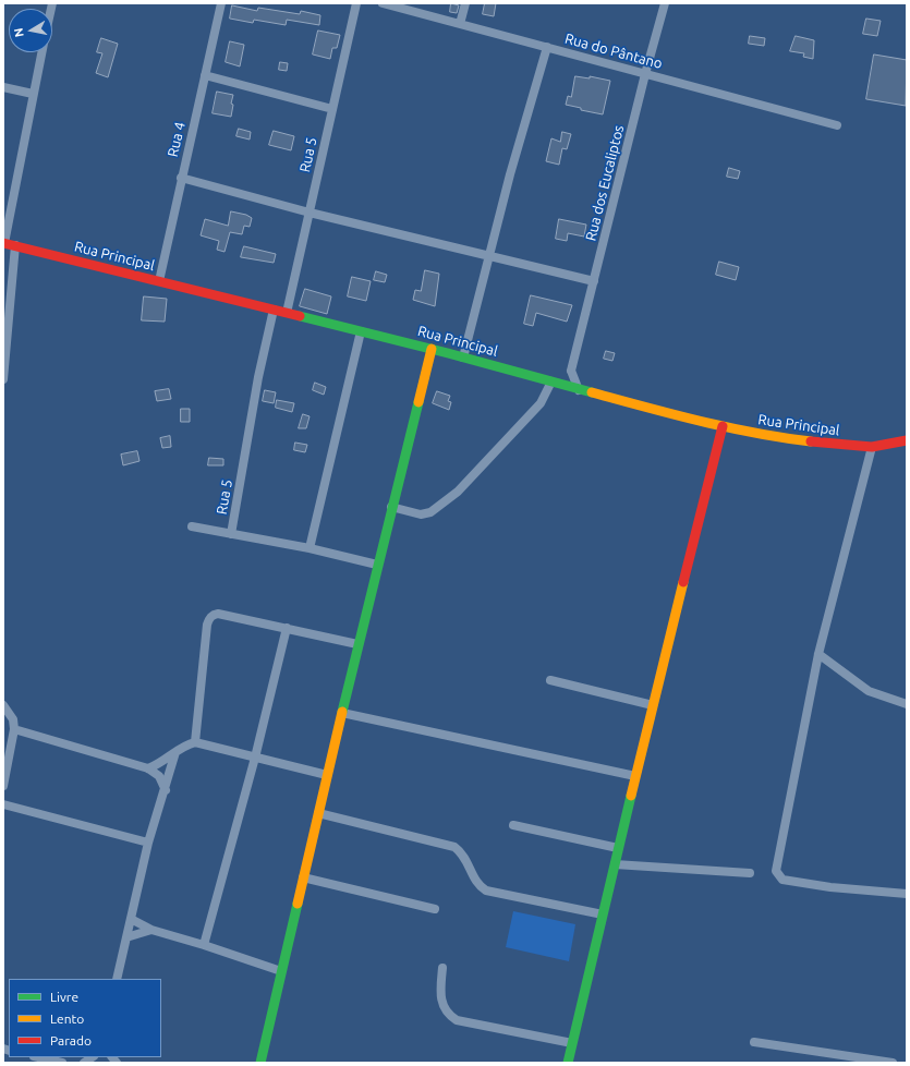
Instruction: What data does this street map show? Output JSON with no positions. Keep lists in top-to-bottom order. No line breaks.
{"streets":{"street":["Rua do Pântano","Rua 4","Rua 5","Rua dos Eucaliptos","Rua Principal"]},"crossings":[["Rua do Pântano","Rua dos Eucaliptos"],["Rua 4","Rua Principal"],["Rua 5","Rua Principal"]],"legend":["Livre","Lento","Parado"],"north":"left"}
